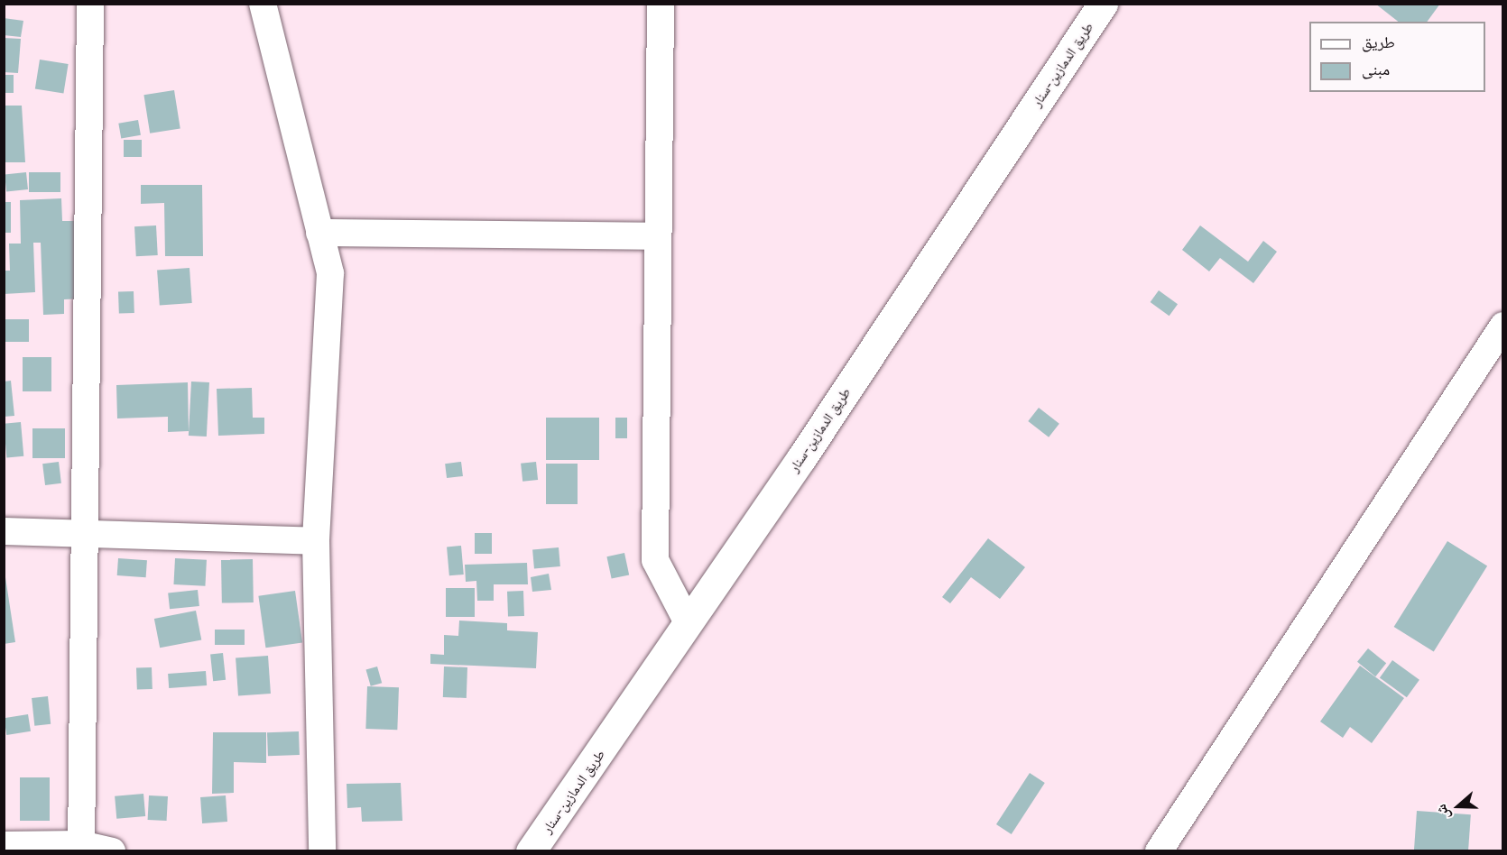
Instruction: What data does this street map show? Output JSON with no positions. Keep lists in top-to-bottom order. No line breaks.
{"streets":{"highway":["طريق الدمازين-سنار"]},"legend":["طريق","مبنى"],"north":"left"}
